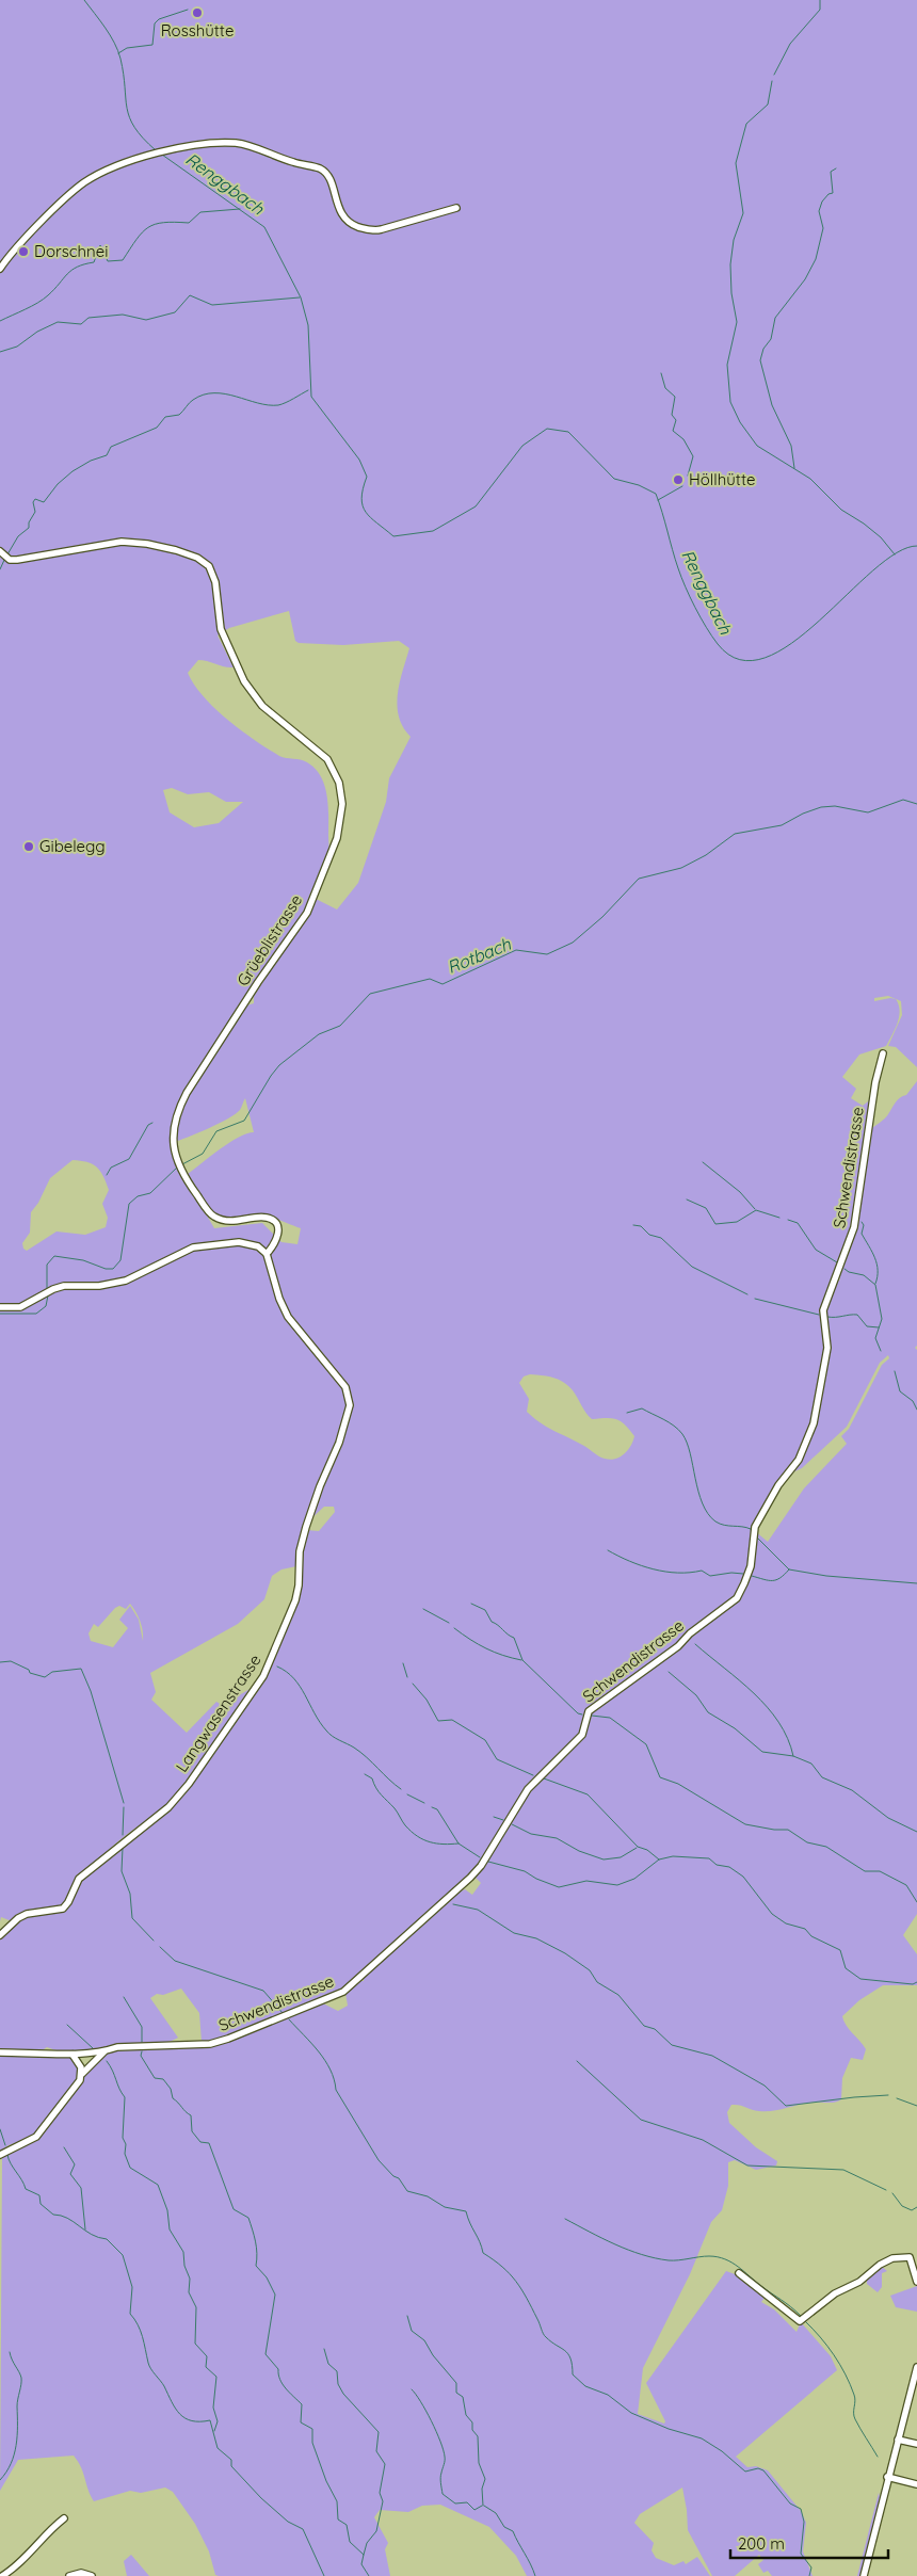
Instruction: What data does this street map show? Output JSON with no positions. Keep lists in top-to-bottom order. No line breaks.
{"streets":{"street":["Grüeblistrasse","Schwendistrasse","Langwasenstrasse"]},"crossings":[["Grüeblistrasse","Langwasenstrasse"]],"water":["Renggbach","Rotbach"],"places":["Rosshütte","Dorschnei","Höllhütte","Gibelegg"],"scale_bar":"200 m"}
